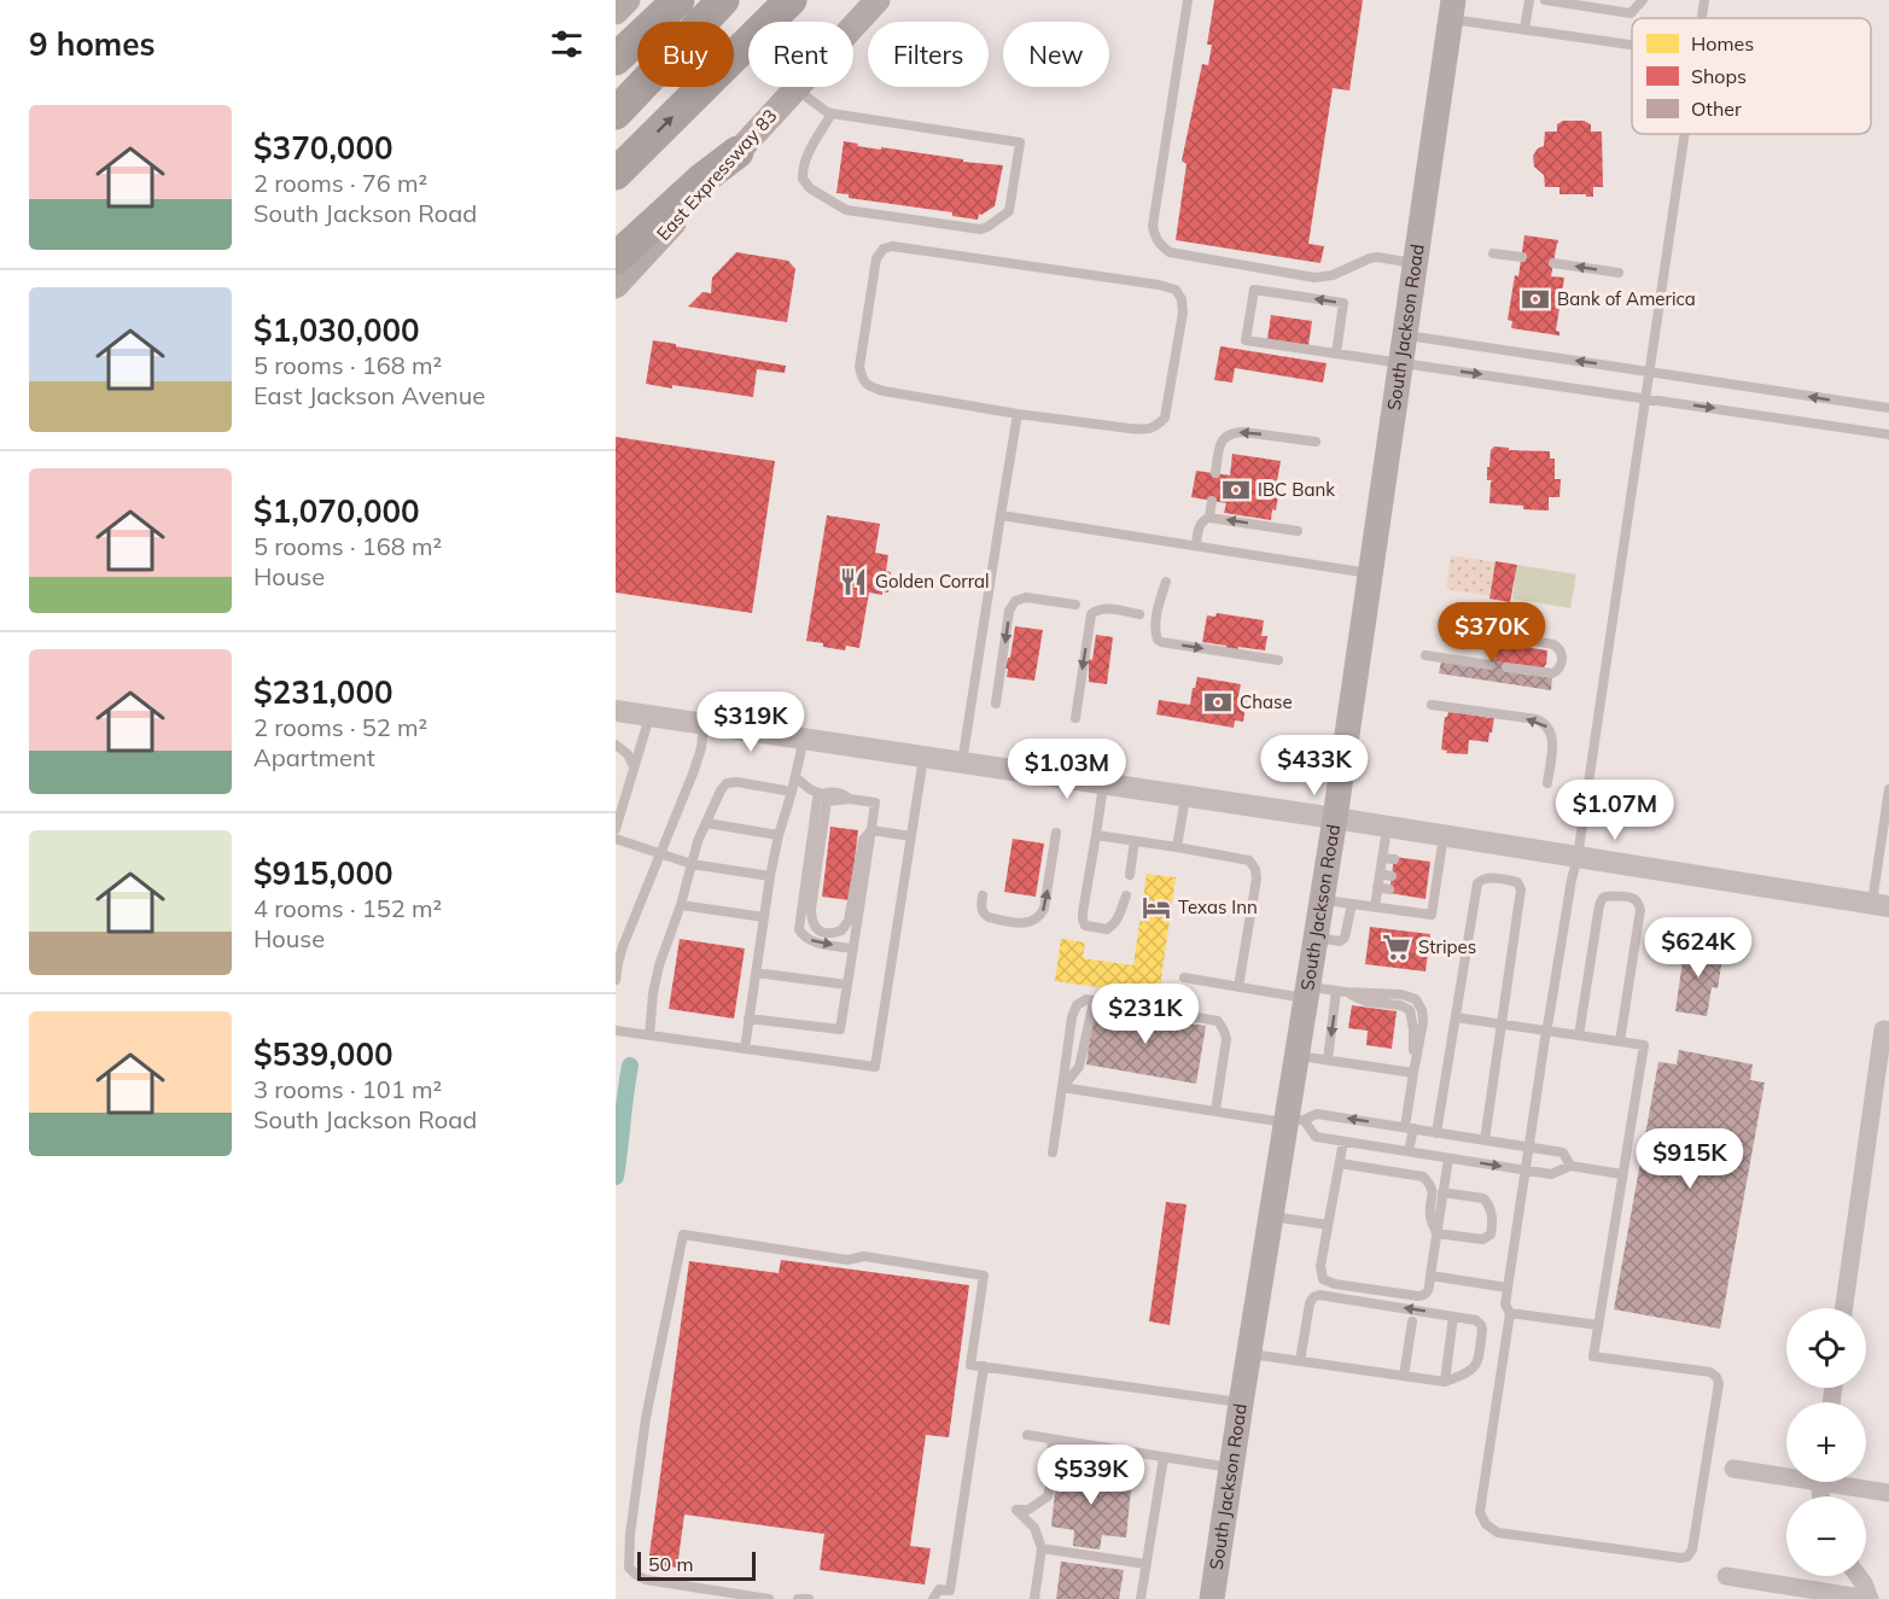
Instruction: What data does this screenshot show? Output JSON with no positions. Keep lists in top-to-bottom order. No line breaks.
{"streets":{"main road":["East Expressway 83","South Jackson Road"]},"places":{"bank":["Bank of America","IBC Bank","Chase"],"restaurant":["Golden Corral"],"hotel":["Texas Inn"],"supermarket":["Stripes"]},"legend":["Homes","Shops","Other"],"scale_bar":"50 m","page":{"heading":"9 homes","chip":["Buy","Rent","Filters","New"],"list":[{"name":"$370,000","note":"2 rooms · 76 m² · South Jackson Road"},{"name":"$1,030,000","note":"5 rooms · 168 m² · East Jackson Avenue"},{"name":"$1,070,000","note":"5 rooms · 168 m² · House"},{"name":"$231,000","note":"2 rooms · 52 m² · Apartment"},{"name":"$915,000","note":"4 rooms · 152 m² · House"},{"name":"$539,000","note":"3 rooms · 101 m² · South Jackson Road"}],"price":["$370K","$319K","$433K","$1.03M","$1.07M","$624K","$231K","$915K","$539K"],"map_buttons":["+","−"],"scale":"50 m"}}
